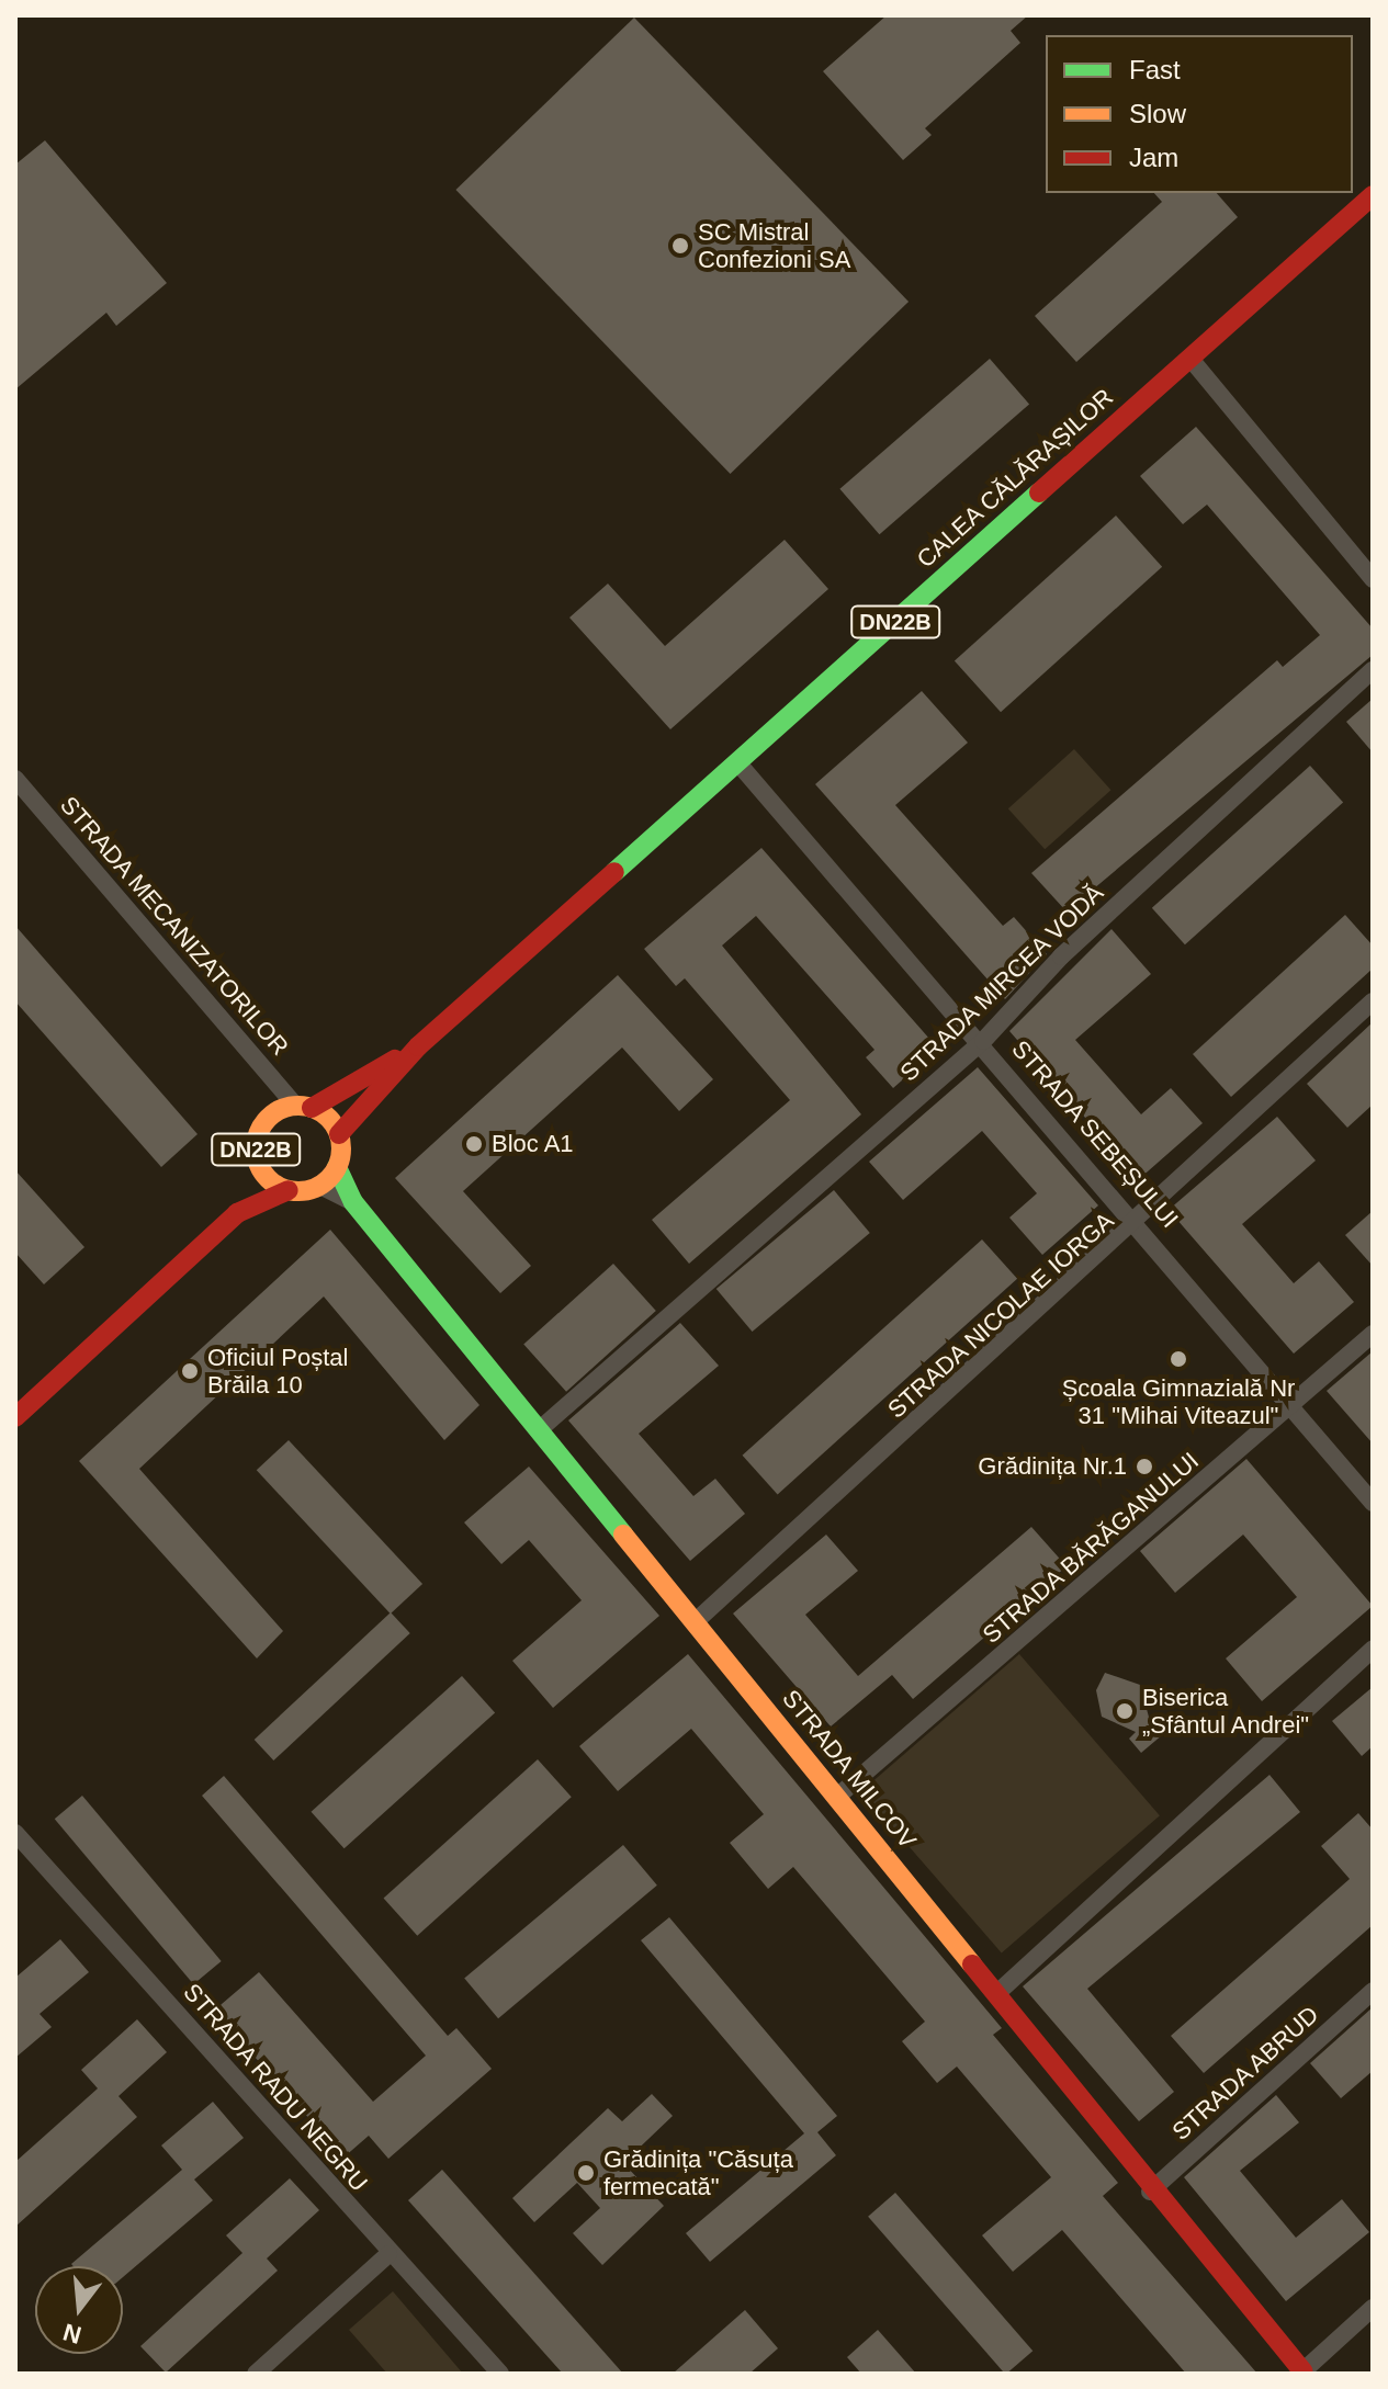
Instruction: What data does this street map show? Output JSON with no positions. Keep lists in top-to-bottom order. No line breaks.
{"streets":{"main road":["CALEA CĂLĂRAȘILOR","DN22B","STRADA MILCOV"],"street":["STRADA MECANIZATORILOR","STRADA MIRCEA VODĂ","STRADA SEBEȘULUI","STRADA NICOLAE IORGA","STRADA BĂRĂGANULUI","STRADA ABRUD","STRADA RADU NEGRU"]},"crossings":[["CALEA CĂLĂRAȘILOR","DN22B"],["CALEA CĂLĂRAȘILOR","STRADA MECANIZATORILOR"],["CALEA CĂLĂRAȘILOR","STRADA SEBEȘULUI"],["CALEA CĂLĂRAȘILOR","STRADA MILCOV"],["DN22B","STRADA MECANIZATORILOR"],["DN22B","STRADA MILCOV"],["STRADA MECANIZATORILOR","STRADA MILCOV"],["STRADA MIRCEA VODĂ","STRADA SEBEȘULUI"],["STRADA MIRCEA VODĂ","STRADA MILCOV"],["STRADA SEBEȘULUI","STRADA NICOLAE IORGA"],["STRADA SEBEȘULUI","STRADA BĂRĂGANULUI"],["STRADA NICOLAE IORGA","STRADA MILCOV"],["STRADA BĂRĂGANULUI","STRADA MILCOV"],["STRADA MILCOV","STRADA ABRUD"]],"places":["SC Mistral Confezioni SA","Bloc A1","Școala Gimnazială Nr 31 \"Mihai Viteazul\"","Oficiul Poștal Brăila 10","Grădinița Nr.1","Biserica „Sfântul Andrei\"","Grădinița \"Căsuța fermecată\""],"legend":["Fast","Slow","Jam"],"north":"bottom"}
